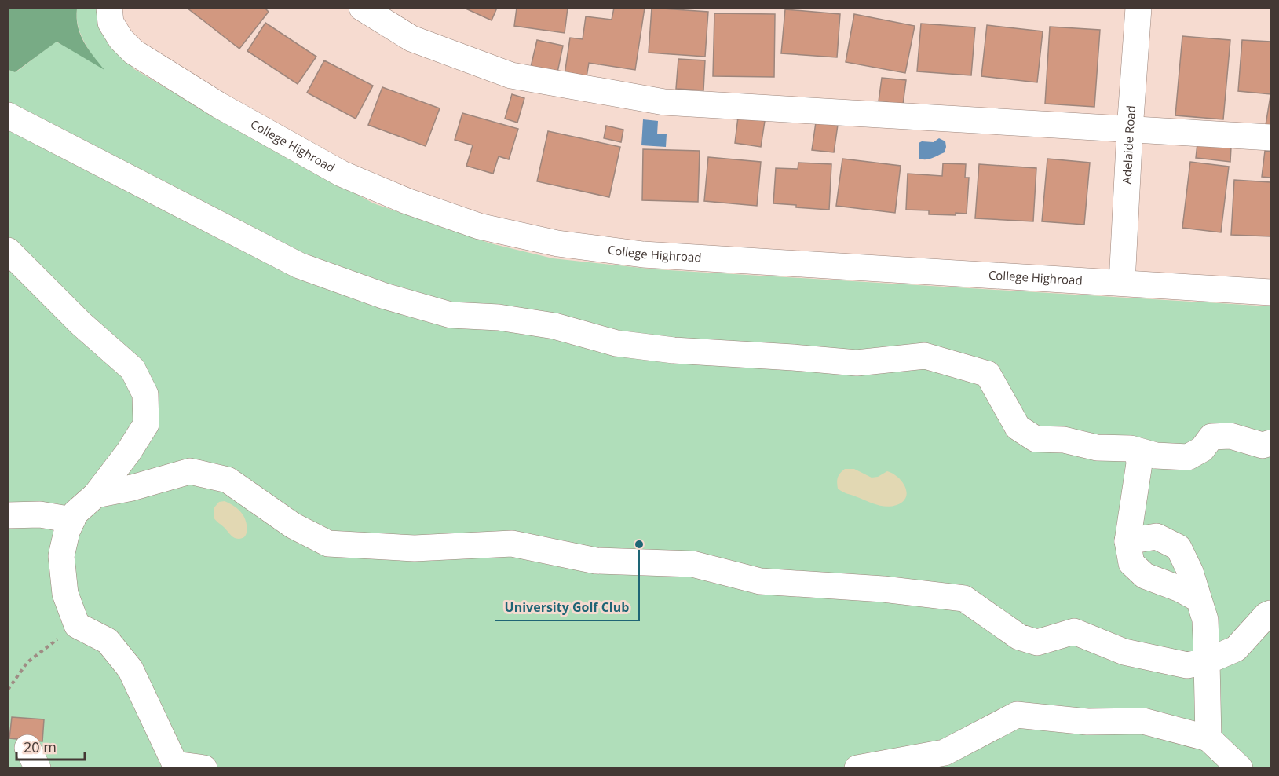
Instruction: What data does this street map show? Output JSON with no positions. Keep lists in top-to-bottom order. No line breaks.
{"streets":{"street":["Adelaide Road","College Highroad"]},"crossings":[["Adelaide Road","College Highroad"]],"places":["University Golf Club"],"scale_bar":"20 m"}
